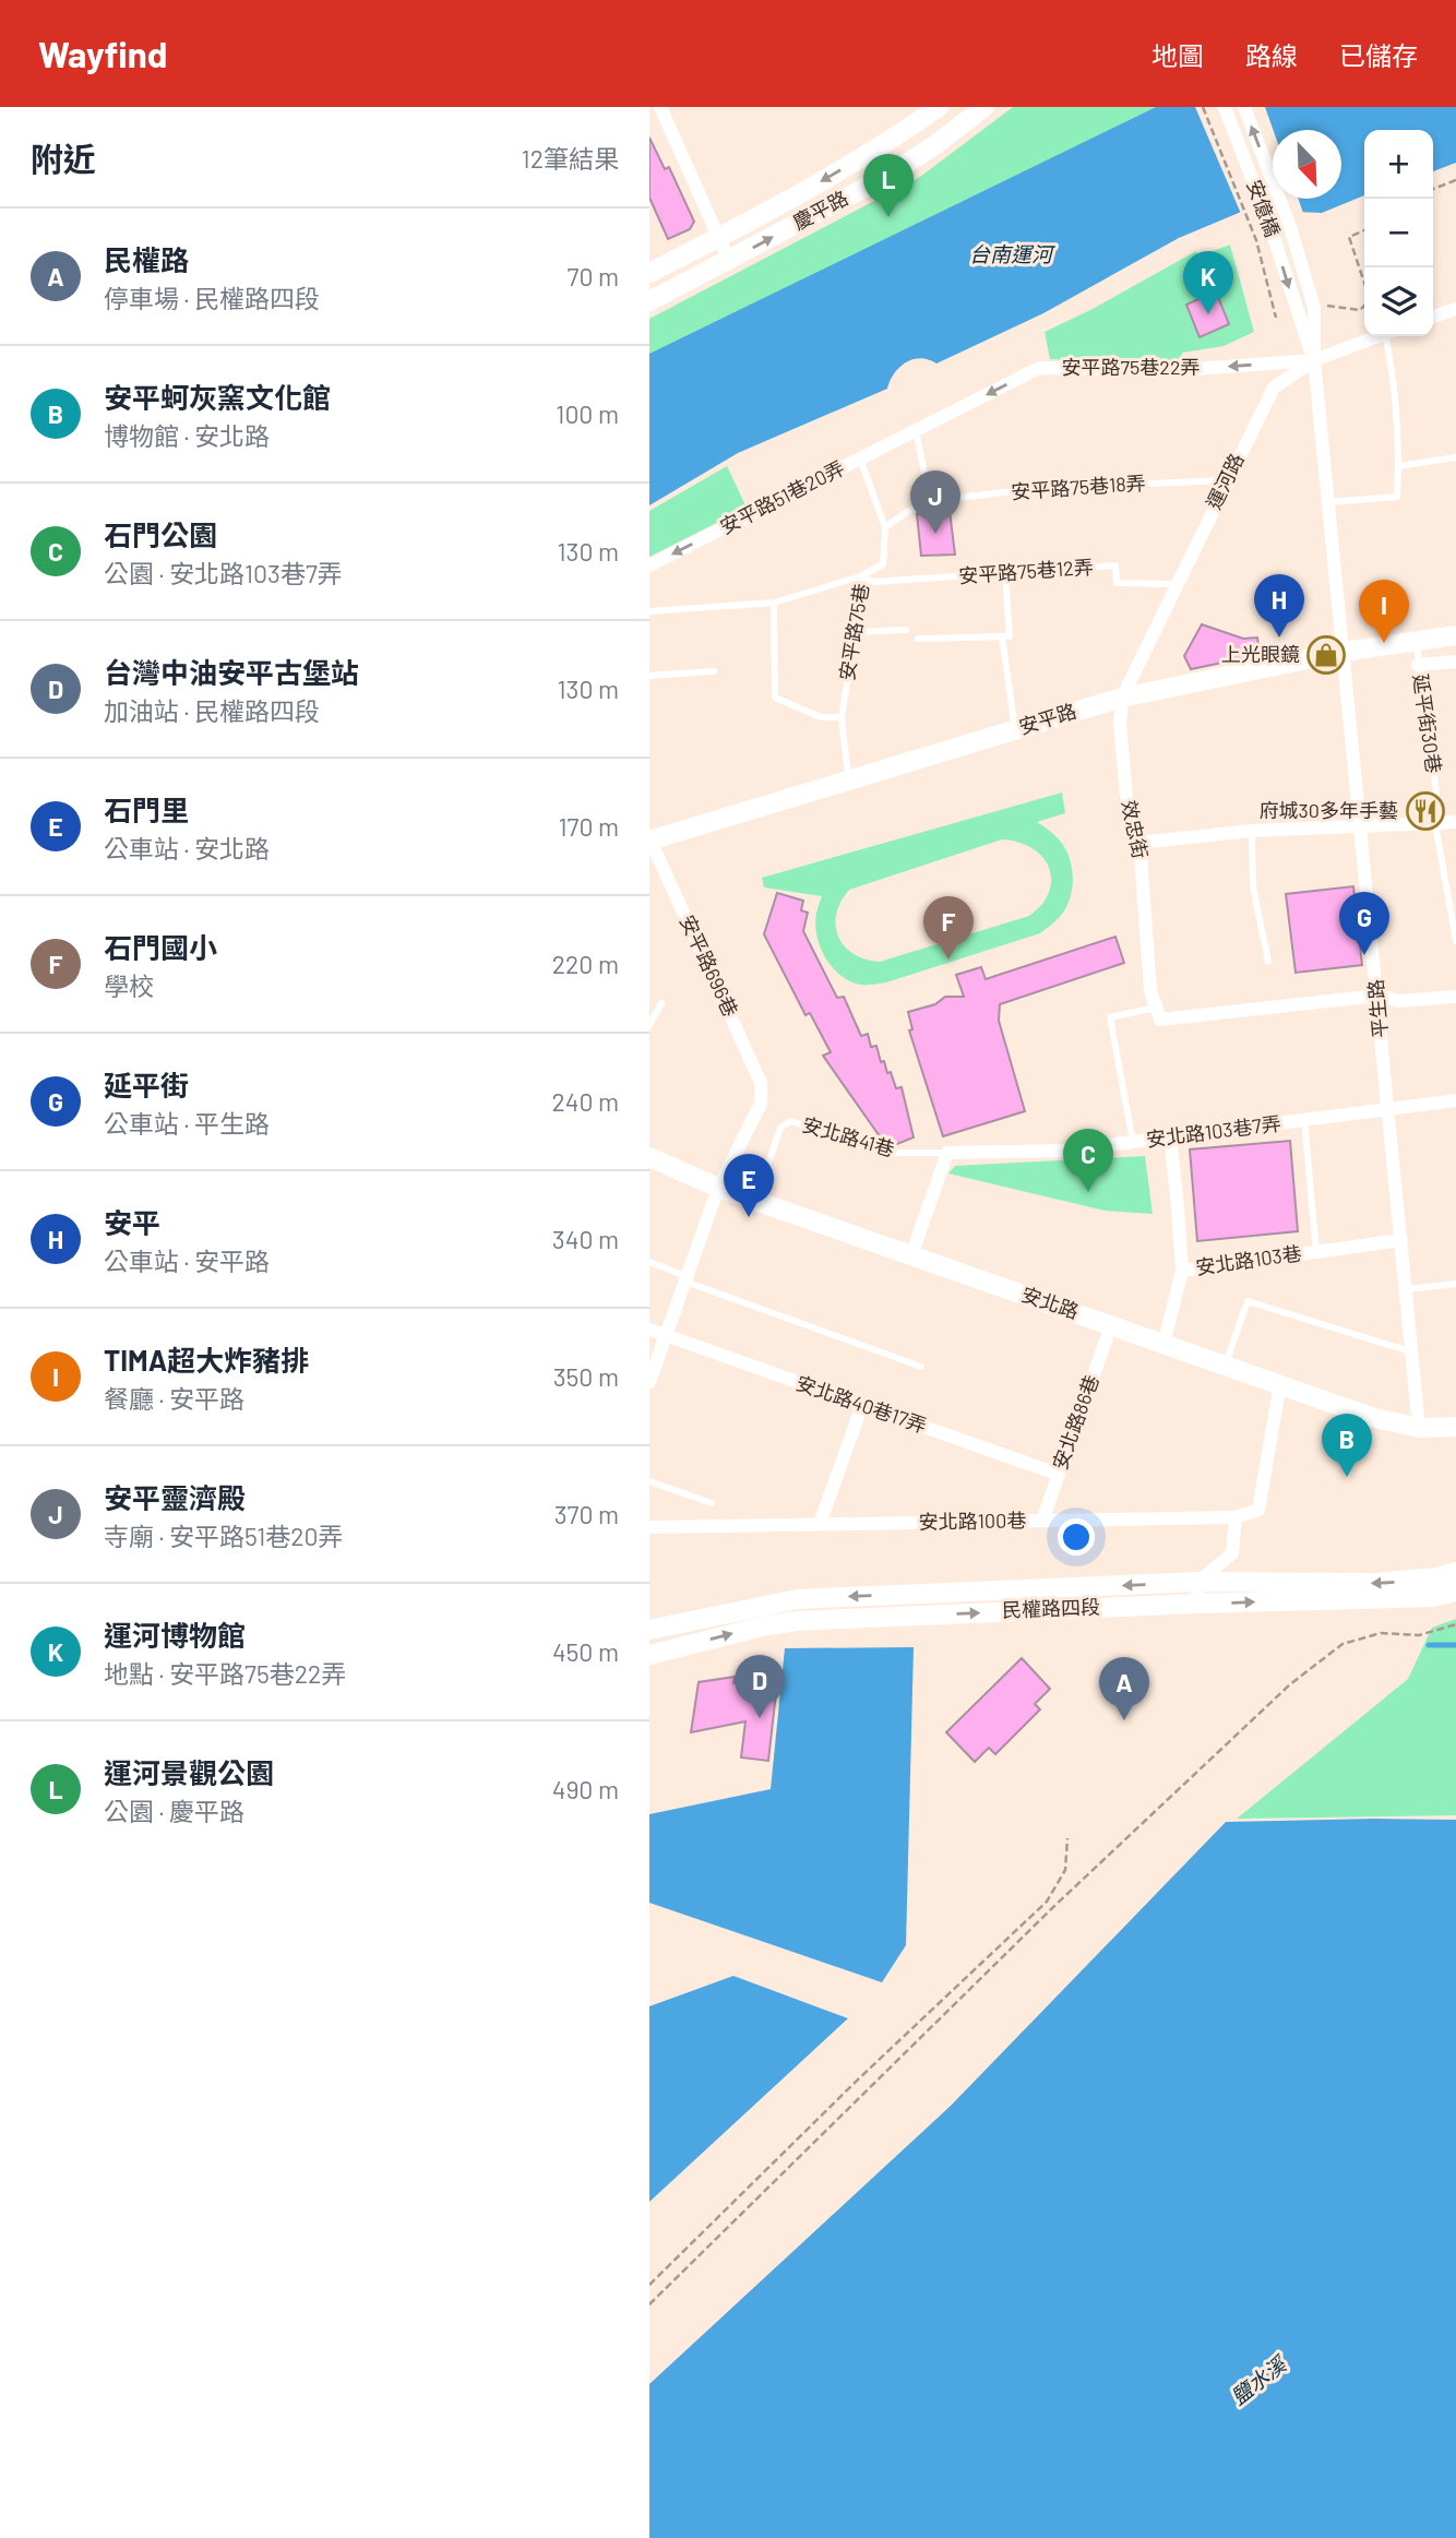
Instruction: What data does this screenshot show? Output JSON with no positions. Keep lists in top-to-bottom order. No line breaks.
{"streets":{"street":["安億橋","慶平路","安平路75巷22弄","運河路","安平路51巷20弄","安平路","效忠街","安平路696巷","平生路","安北路103巷7弄","安北路103巷","安北路","安北路40巷17弄","安北路86巷","安北路100巷","民權路四段"],"lane":["安平路75巷18弄","安平路75巷12弄","安平路75巷","延平街30巷","安北路41巷"]},"crossings":[["安億橋","安平路75巷22弄"],["安億橋","運河路"],["安億橋","平生路"],["安平路75巷22弄","運河路"],["安平路75巷22弄","安平路51巷20弄"],["安平路75巷22弄","平生路"],["運河路","安平路75巷18弄"],["運河路","安平路75巷12弄"],["運河路","安平路"],["運河路","效忠街"],["運河路","平生路"],["安平路75巷12弄","安平路75巷"],["安平路75巷","安平路"],["安平路","延平街30巷"],["安平路","效忠街"],["安平路","安平路696巷"],["安平路","平生路"],["安平路696巷","安北路"],["平生路","安北路103巷7弄"],["平生路","安北路103巷"],["平生路","安北路"],["安北路103巷7弄","安北路41巷"],["安北路103巷7弄","安北路103巷"],["安北路41巷","安北路"],["安北路103巷","安北路"],["安北路","安北路86巷"],["安北路40巷17弄","安北路86巷"],["安北路86巷","安北路100巷"]],"one_way":["安平路75巷22弄","安平路51巷20弄"],"water":["台南運河","鹽水溪"],"places":{"shop":["上光眼鏡"],"restaurant":["府城30多年手藝"]},"north":"bottom right","page":{"header":"Wayfind","nav":["地圖","路線","已儲存"],"heading":["附近","12筆結果"],"map_buttons":["+","−"],"pins":["L","K","J","H","I","G","F","C","E","B","D","A"],"list":[{"mark":"A","name":"民權路","note":"停車場 · 民權路四段","value":"70 m"},{"mark":"B","name":"安平蚵灰窯文化館","note":"博物館 · 安北路","value":"100 m"},{"mark":"C","name":"石門公園","note":"公園 · 安北路103巷7弄","value":"130 m"},{"mark":"D","name":"台灣中油安平古堡站","note":"加油站 · 民權路四段","value":"130 m"},{"mark":"E","name":"石門里","note":"公車站 · 安北路","value":"170 m"},{"mark":"F","name":"石門國小","note":"學校","value":"220 m"},{"mark":"G","name":"延平街","note":"公車站 · 平生路","value":"240 m"},{"mark":"H","name":"安平","note":"公車站 · 安平路","value":"340 m"},{"mark":"I","name":"TIMA超大炸豬排","note":"餐廳 · 安平路","value":"350 m"},{"mark":"J","name":"安平靈濟殿","note":"寺廟 · 安平路51巷20弄","value":"370 m"},{"mark":"K","name":"運河博物館","note":"地點 · 安平路75巷22弄","value":"450 m"},{"mark":"L","name":"運河景觀公園","note":"公園 · 慶平路","value":"490 m"}]}}
